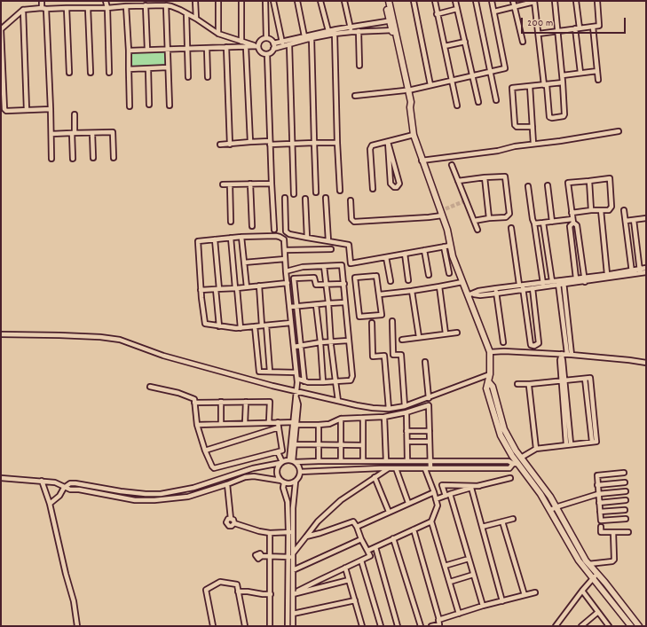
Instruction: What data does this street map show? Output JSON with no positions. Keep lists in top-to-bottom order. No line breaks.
{"scale_bar":"200 m"}
